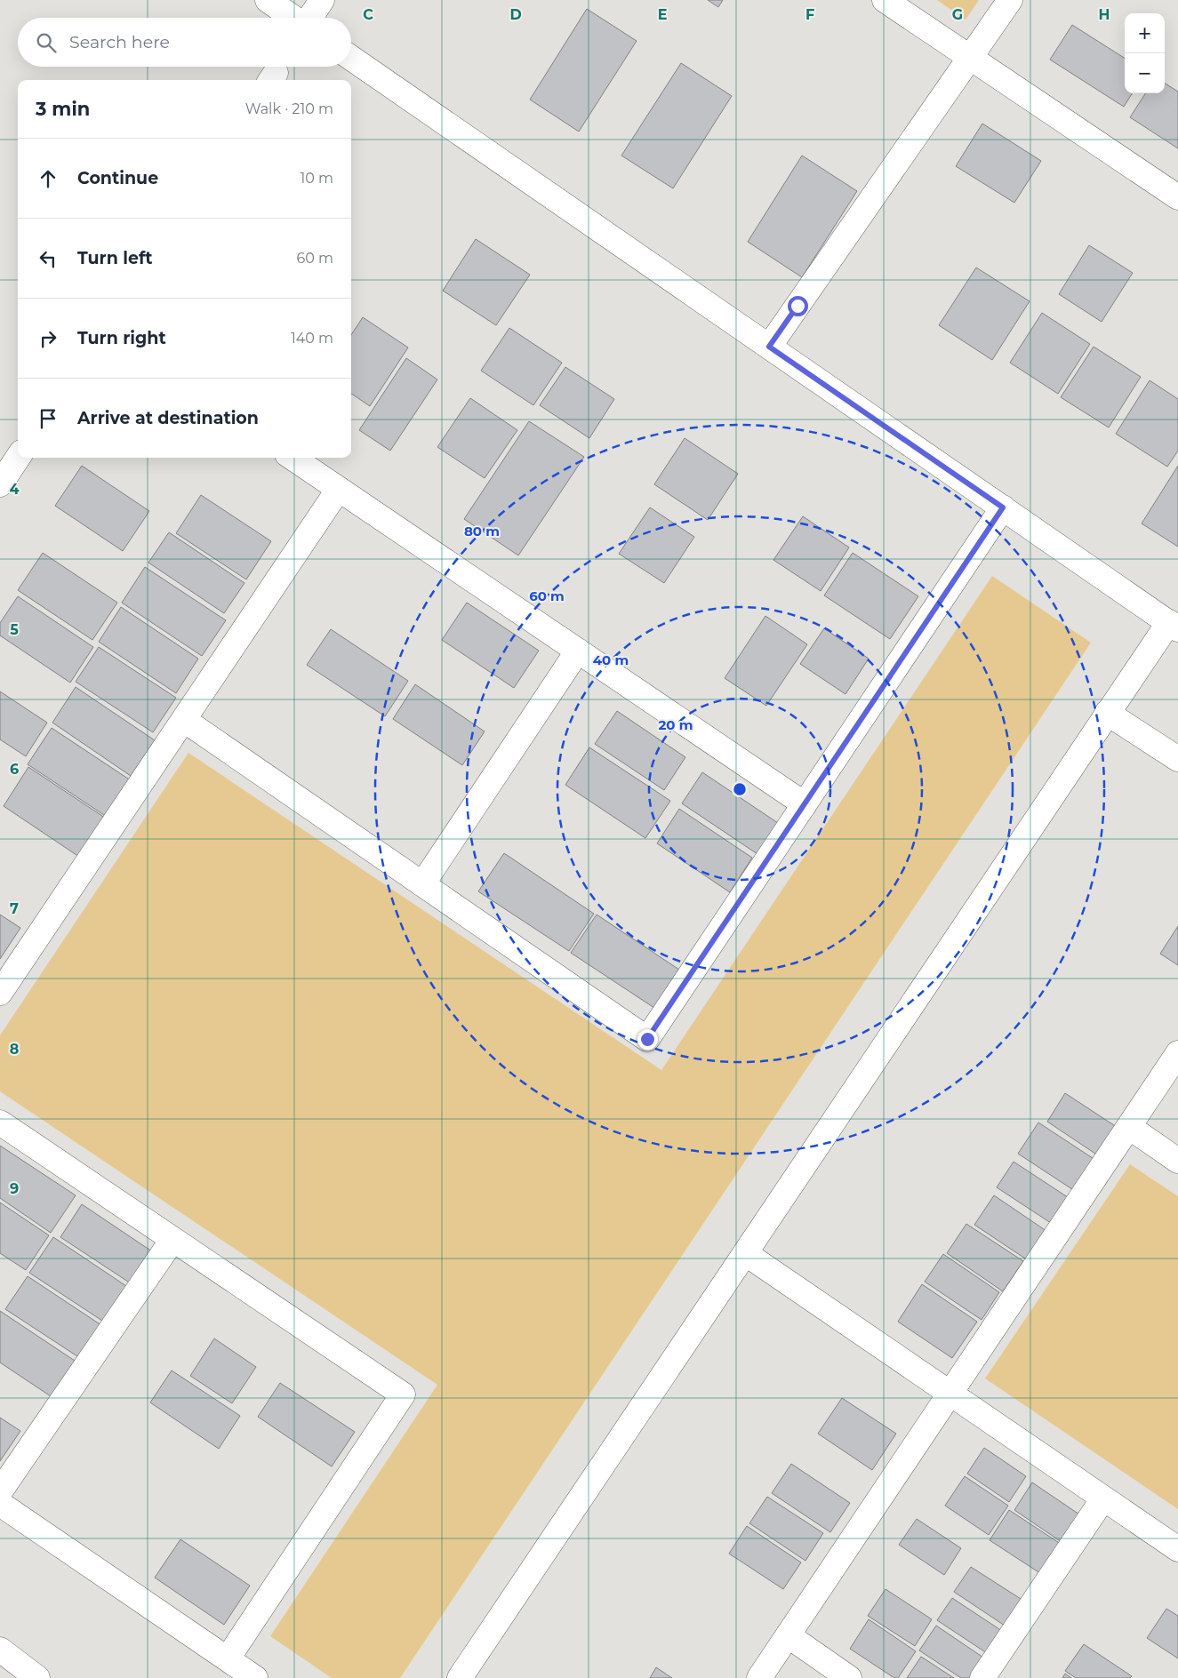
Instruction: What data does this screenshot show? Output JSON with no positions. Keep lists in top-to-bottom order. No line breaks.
{"page":{"map_buttons":["+","−"],"search":"Search here","heading":["3 min","Walk · 210 m"],"list":[["Continue","10 m"],["Turn left","60 m"],["Turn right","140 m"],"Arrive at destination"]},"grid":{"columns":["C","D","E","F","G","H"],"rows":["4","5","6","7","8","9"]},"rings":["80 m","60 m","40 m","20 m"]}
